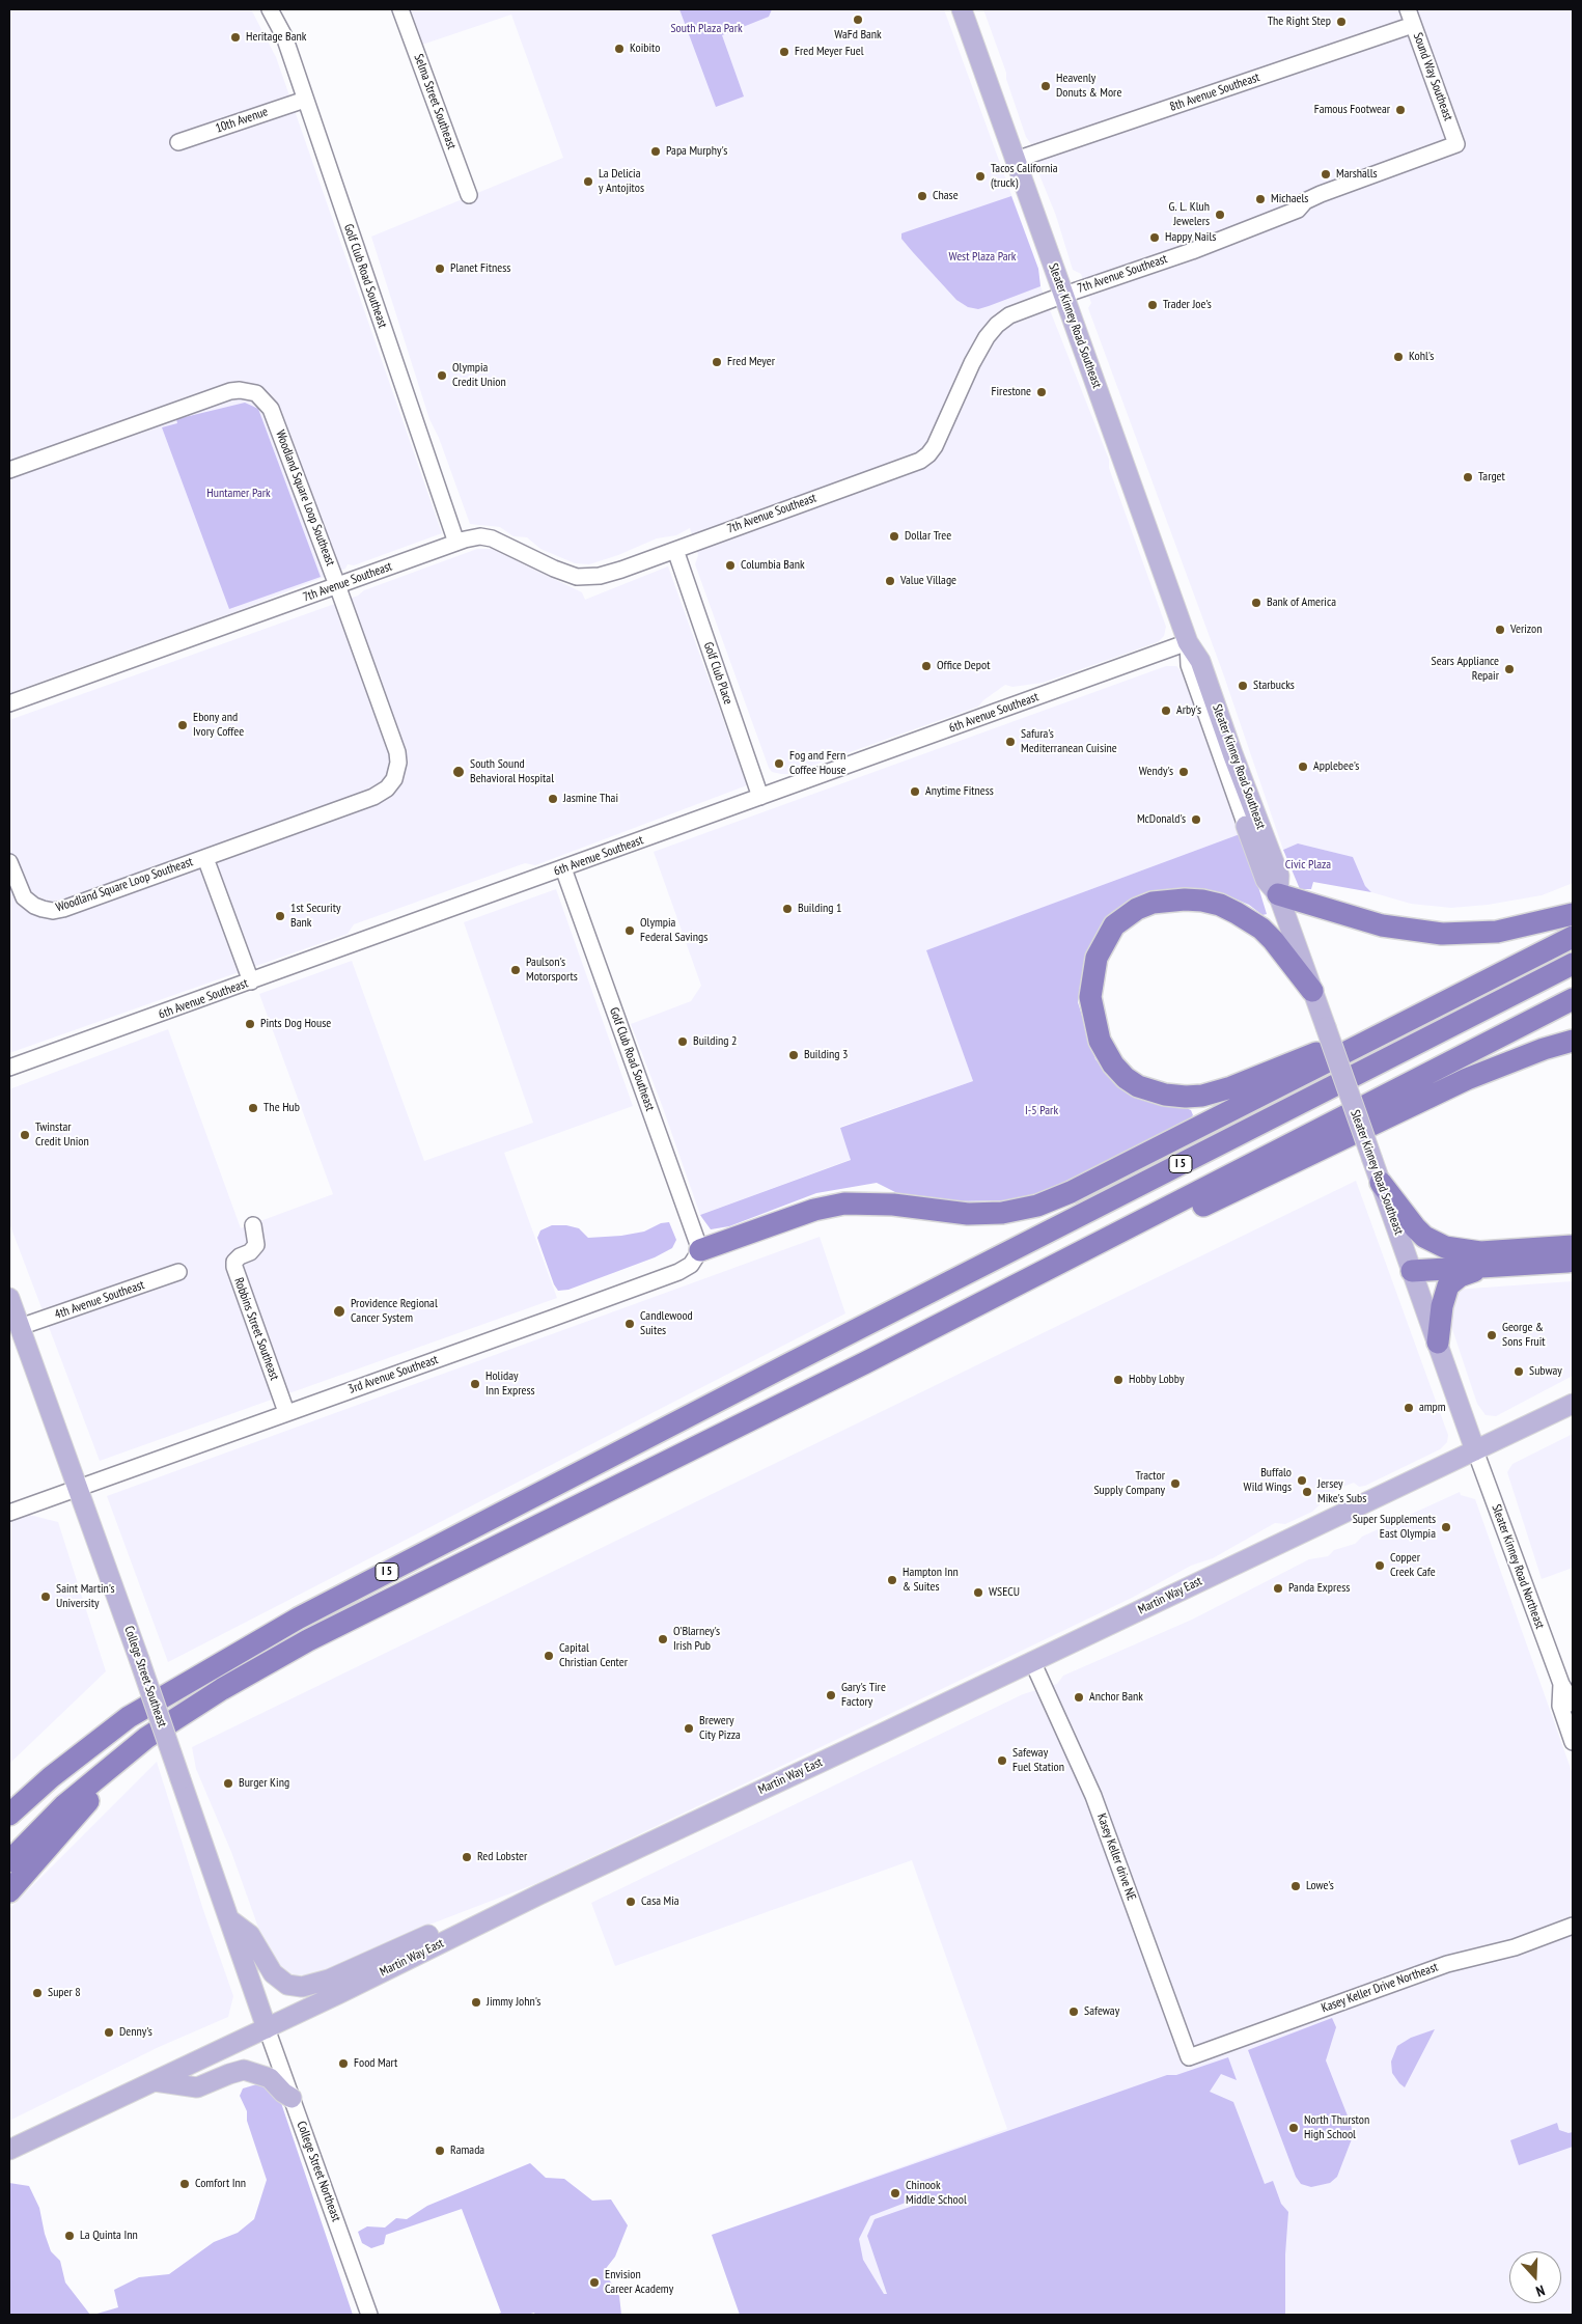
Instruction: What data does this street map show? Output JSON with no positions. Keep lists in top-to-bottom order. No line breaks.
{"streets":{"highway":["I 5"],"main road":["Sleater Kinney Road Southeast","Martin Way East","College Street Southeast"],"street":["Sound Way Southeast","8th Avenue Southeast","Selma Street Southeast","10th Avenue","7th Avenue Southeast","Golf Club Road Southeast","Woodland Square Loop Southeast","Golf Club Place","6th Avenue Southeast","4th Avenue Southeast","Robbins Street Southeast","3rd Avenue Southeast","Sleater Kinney Road Northeast","Kasey Keller drive NE","Kasey Keller Drive Northeast","College Street Northeast"]},"crossings":[["Sound Way Southeast","8th Avenue Southeast"],["Sound Way Southeast","7th Avenue Southeast"],["8th Avenue Southeast","Sleater Kinney Road Southeast"],["10th Avenue","Golf Club Road Southeast"],["7th Avenue Southeast","Golf Club Road Southeast"],["7th Avenue Southeast","Sleater Kinney Road Southeast"],["7th Avenue Southeast","Woodland Square Loop Southeast"],["7th Avenue Southeast","Golf Club Place"],["Golf Club Road Southeast","6th Avenue Southeast"],["Golf Club Road Southeast","3rd Avenue Southeast"],["Sleater Kinney Road Southeast","6th Avenue Southeast"],["Sleater Kinney Road Southeast","Sleater Kinney Road Northeast"],["Sleater Kinney Road Southeast","Martin Way East"],["Woodland Square Loop Southeast","6th Avenue Southeast"],["Golf Club Place","6th Avenue Southeast"],["4th Avenue Southeast","College Street Southeast"],["Robbins Street Southeast","3rd Avenue Southeast"],["3rd Avenue Southeast","College Street Southeast"],["Sleater Kinney Road Northeast","Martin Way East"],["Martin Way East","College Street Southeast"],["Martin Way East","Kasey Keller drive NE"],["Martin Way East","College Street Northeast"],["College Street Southeast","College Street Northeast"],["Kasey Keller drive NE","Kasey Keller Drive Northeast"]],"parks":["South Plaza Park","West Plaza Park","Huntamer Park","Civic Plaza","I-5 Park"],"places":["WaFd Bank","The Right Step","Heritage Bank","Koibito","Fred Meyer Fuel","Heavenly Donuts & More","Famous Footwear","Papa Murphy's","Marshalls","Tacos California (truck)","La Delicia y Antojitos","Chase","Michaels","G. L. Kluh Jewelers","Happy Nails","Planet Fitness","Trader Joe's","Kohl's","Fred Meyer","Olympia Credit Union","Firestone","Target","Dollar Tree","Columbia Bank","Value Village","Bank of America","Verizon","Office Depot","Sears Appliance Repair","Starbucks","Arby's","Ebony and Ivory Coffee","Safura's Mediterranean Cuisine","Fog and Fern Coffee House","Applebee's","South Sound Behavioral Hospital","Wendy's","Anytime Fitness","Jasmine Thai","McDonald's","Building 1","1st Security Bank","Olympia Federal Savings","Paulson's Motorsports","Pints Dog House","Building 2","Building 3","The Hub","Twinstar Credit Union","Providence Regional Cancer System","Candlewood Suites","George & Sons Fruit","Subway","Hobby Lobby","Holiday Inn Express","ampm","Buffalo Wild Wings","Tractor Supply Company","Jersey Mike's Subs","Super Supplements East Olympia","Copper Creek Cafe","Hampton Inn & Suites","Panda Express","WSECU","Saint Martin's University","O'Blarney's Irish Pub","Capital Christian Center","Gary's Tire Factory","Anchor Bank","Brewery City Pizza","Safeway Fuel Station","Burger King","Red Lobster","Lowe's","Casa Mia","Super 8","Jimmy John's","Safeway","Denny's","Food Mart","North Thurston High School","Ramada","Comfort Inn","Chinook Middle School","La Quinta Inn","Envision Career Academy"],"north":"bottom"}
